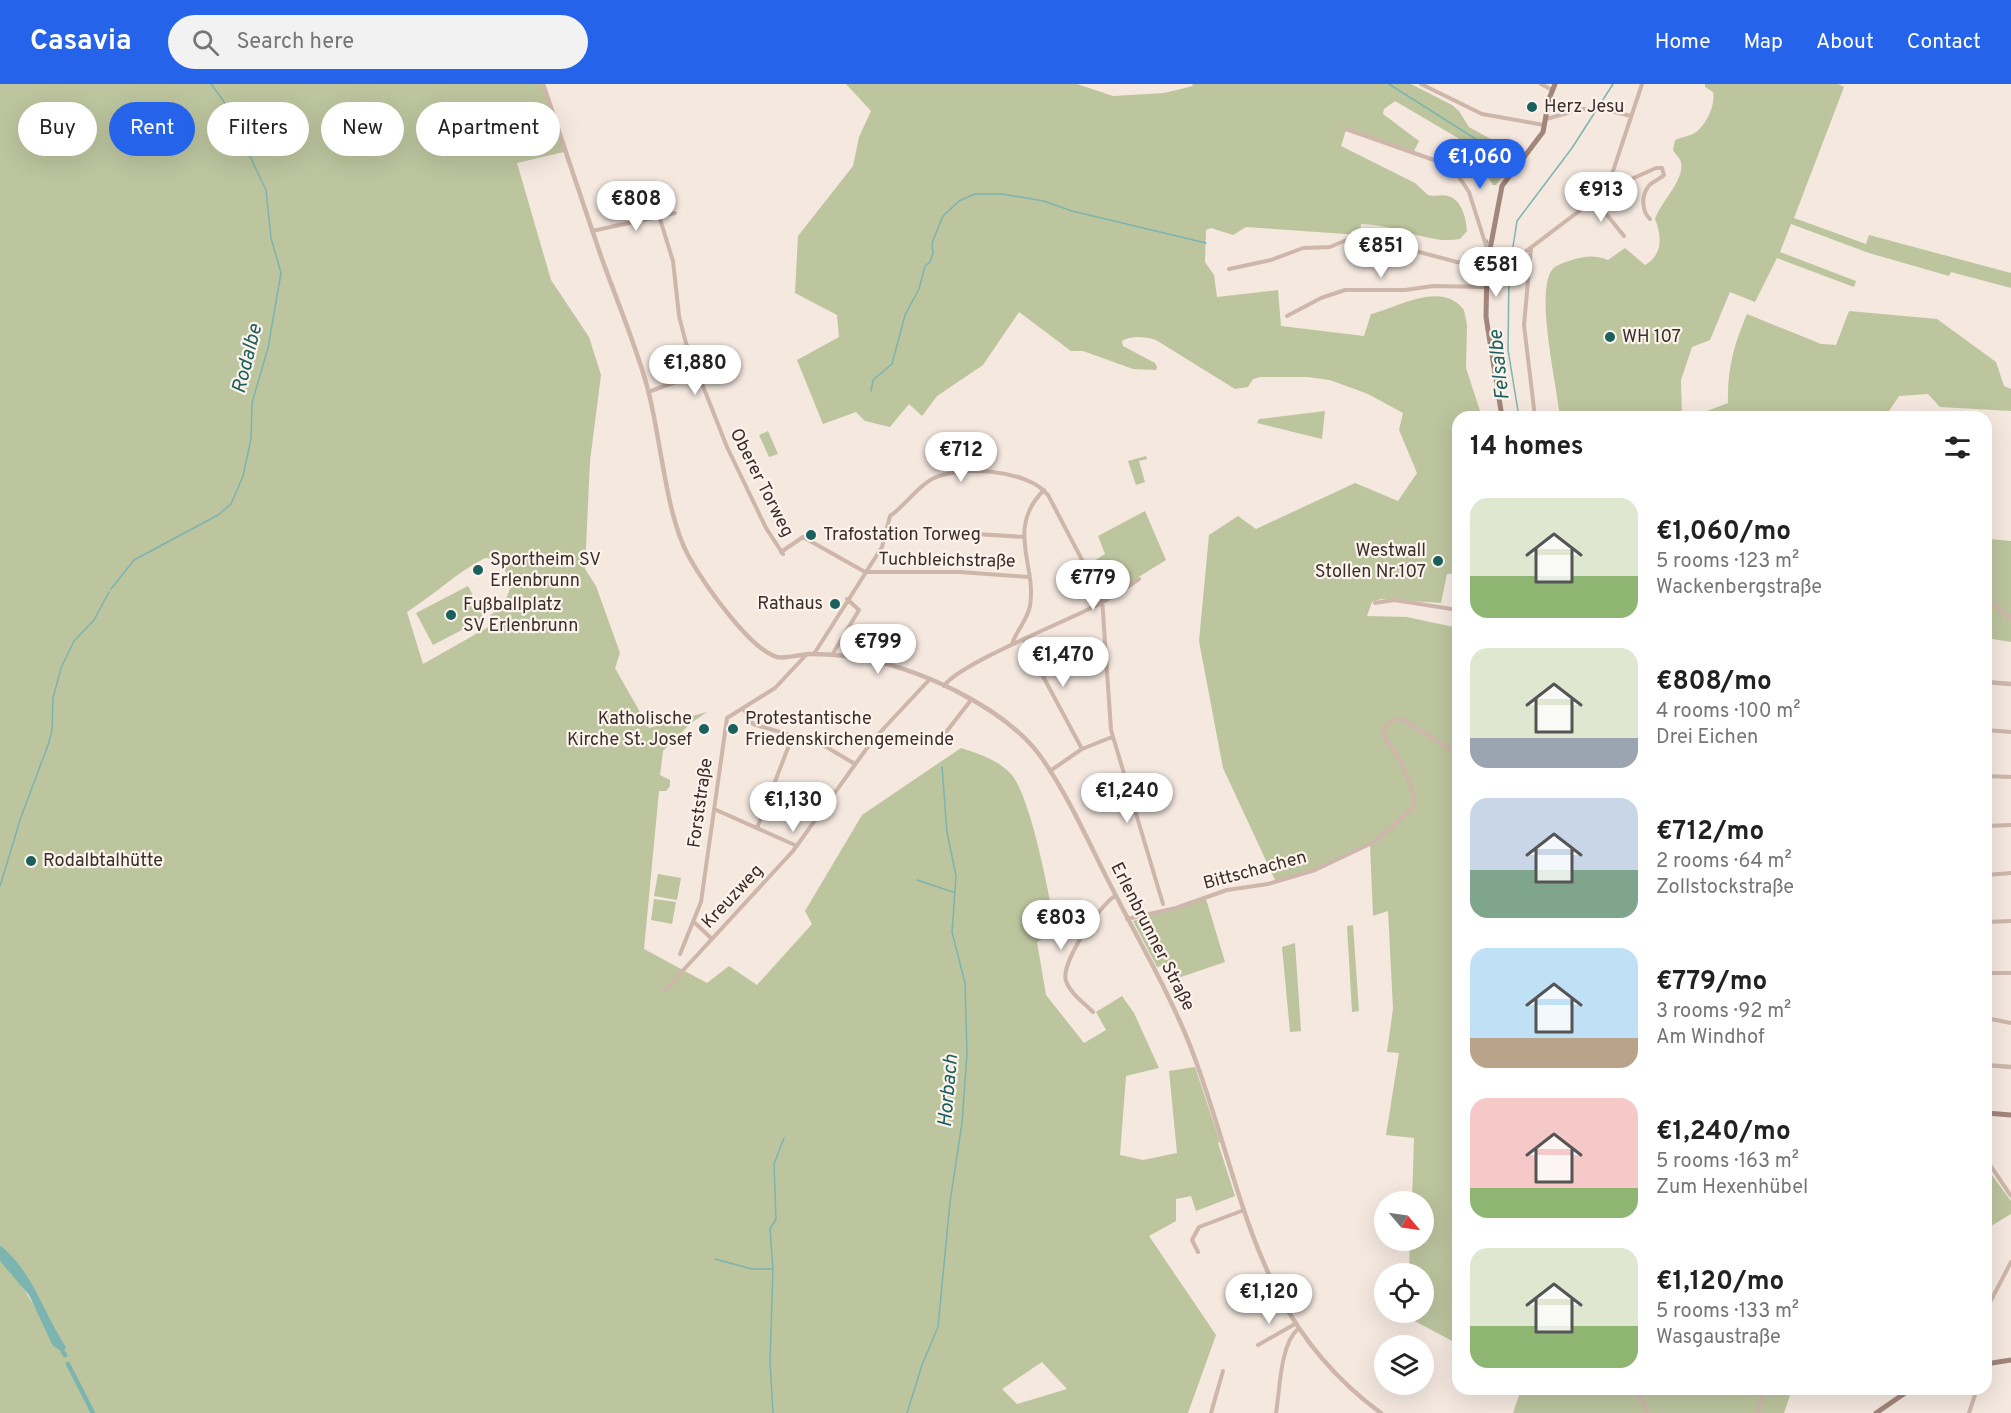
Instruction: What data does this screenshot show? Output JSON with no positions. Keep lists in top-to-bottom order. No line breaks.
{"streets":{"street":["Oberer Torweg","Tuchbleichstraße","Forststraße","Bittschachen","Kreuzweg","Erlenbrunner Straße"]},"crossings":[["Oberer Torweg","Tuchbleichstraße"],["Forststraße","Erlenbrunner Straße"],["Bittschachen","Erlenbrunner Straße"],["Kreuzweg","Erlenbrunner Straße"]],"water":["Rodalbe","Felsalbe","Horbach"],"places":["Herz Jesu","WH 107","Trafostation Torweg","Westwall Stollen Nr.107","Sportheim SV Erlenbrunn","Rathaus","Fußballplatz SV Erlenbrunn","Katholische Kirche St. Josef","Protestantische Friedenskirchengemeinde","Rodalbtalhütte"],"north":"bottom right","page":{"header":"Casavia","search":"Search here","nav":["Home","Map","About","Contact"],"chip":["Buy","Rent","Filters","New","Apartment"],"price":["€1,060","€913","€808","€851","€581","€1,880","€712","€779","€799","€1,470","€1,240","€1,130","€803","€1,120"],"heading":"14 homes","list":[{"name":"€1,060/mo","note":"5 rooms · 123 m² · Wackenbergstraße"},{"name":"€808/mo","note":"4 rooms · 100 m² · Drei Eichen"},{"name":"€712/mo","note":"2 rooms · 64 m² · Zollstockstraße"},{"name":"€779/mo","note":"3 rooms · 92 m² · Am Windhof"},{"name":"€1,240/mo","note":"5 rooms · 163 m² · Zum Hexenhübel"},{"name":"€1,120/mo","note":"5 rooms · 133 m² · Wasgaustraße"}]}}
